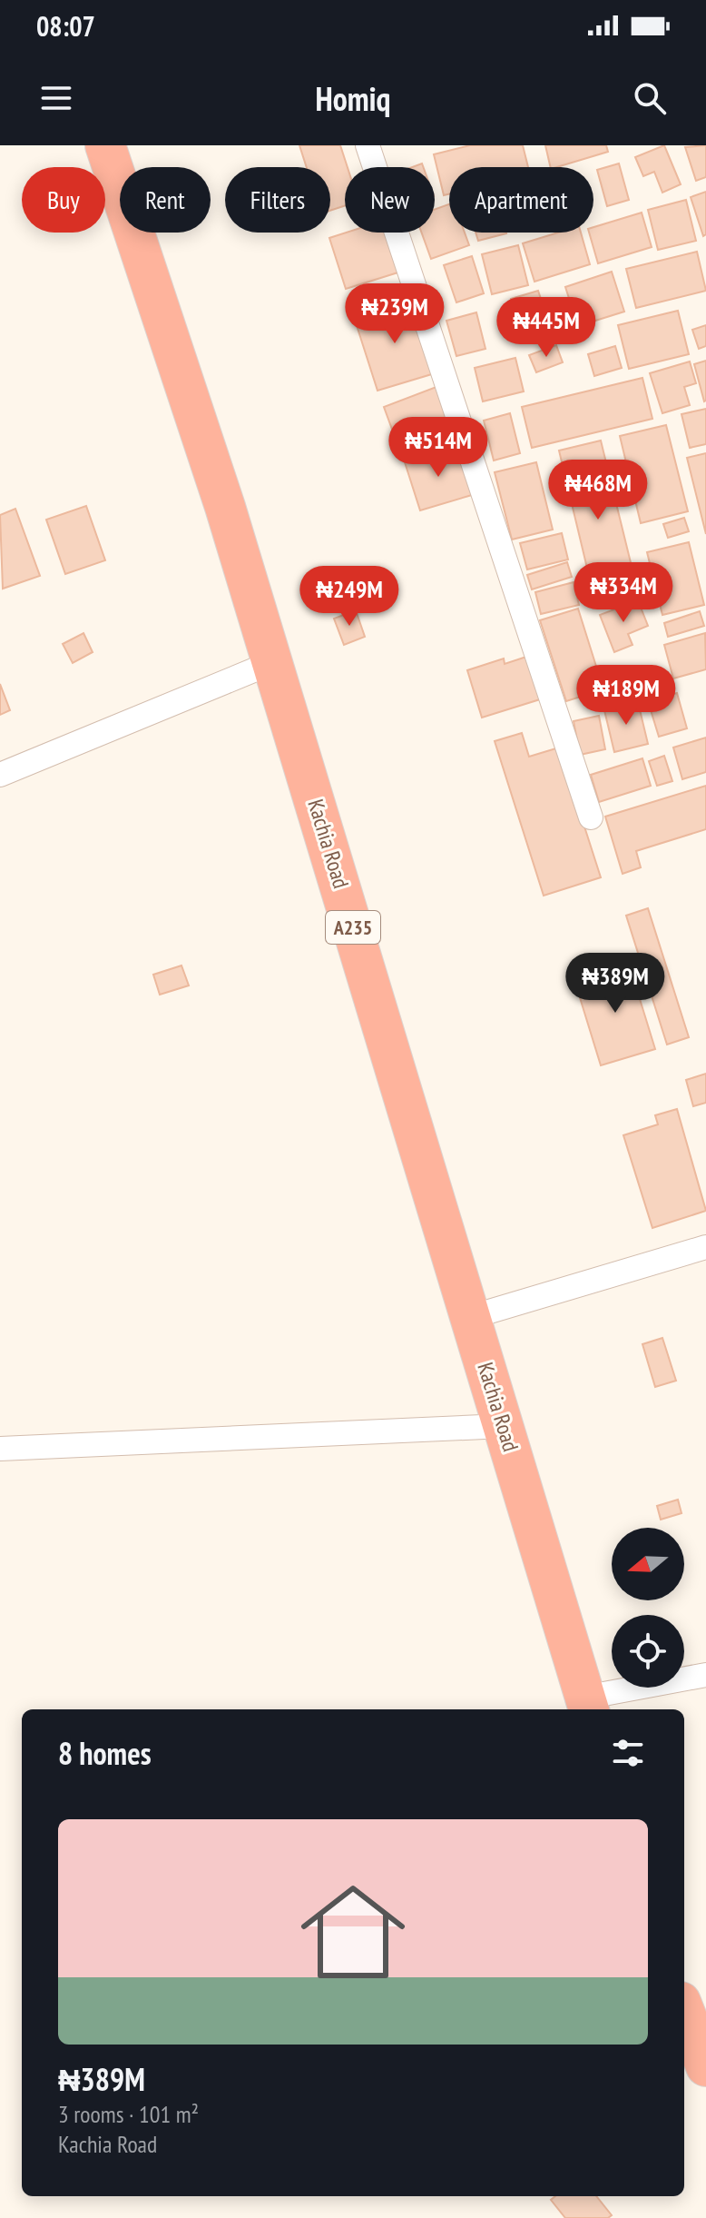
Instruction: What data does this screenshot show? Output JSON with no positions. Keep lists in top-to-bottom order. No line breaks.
{"streets":{"highway":["Kachia Road","A235"]},"north":"left","page":{"status":"08:07","header":"Homiq","chip":["Buy","Rent","Filters","New","Apartment"],"price":["₦239M","₦445M","₦514M","₦468M","₦334M","₦249M","₦189M","₦389M"],"heading":"8 homes","list":[{"name":"₦389M","note":"3 rooms · 101 m² · Kachia Road"}]}}
